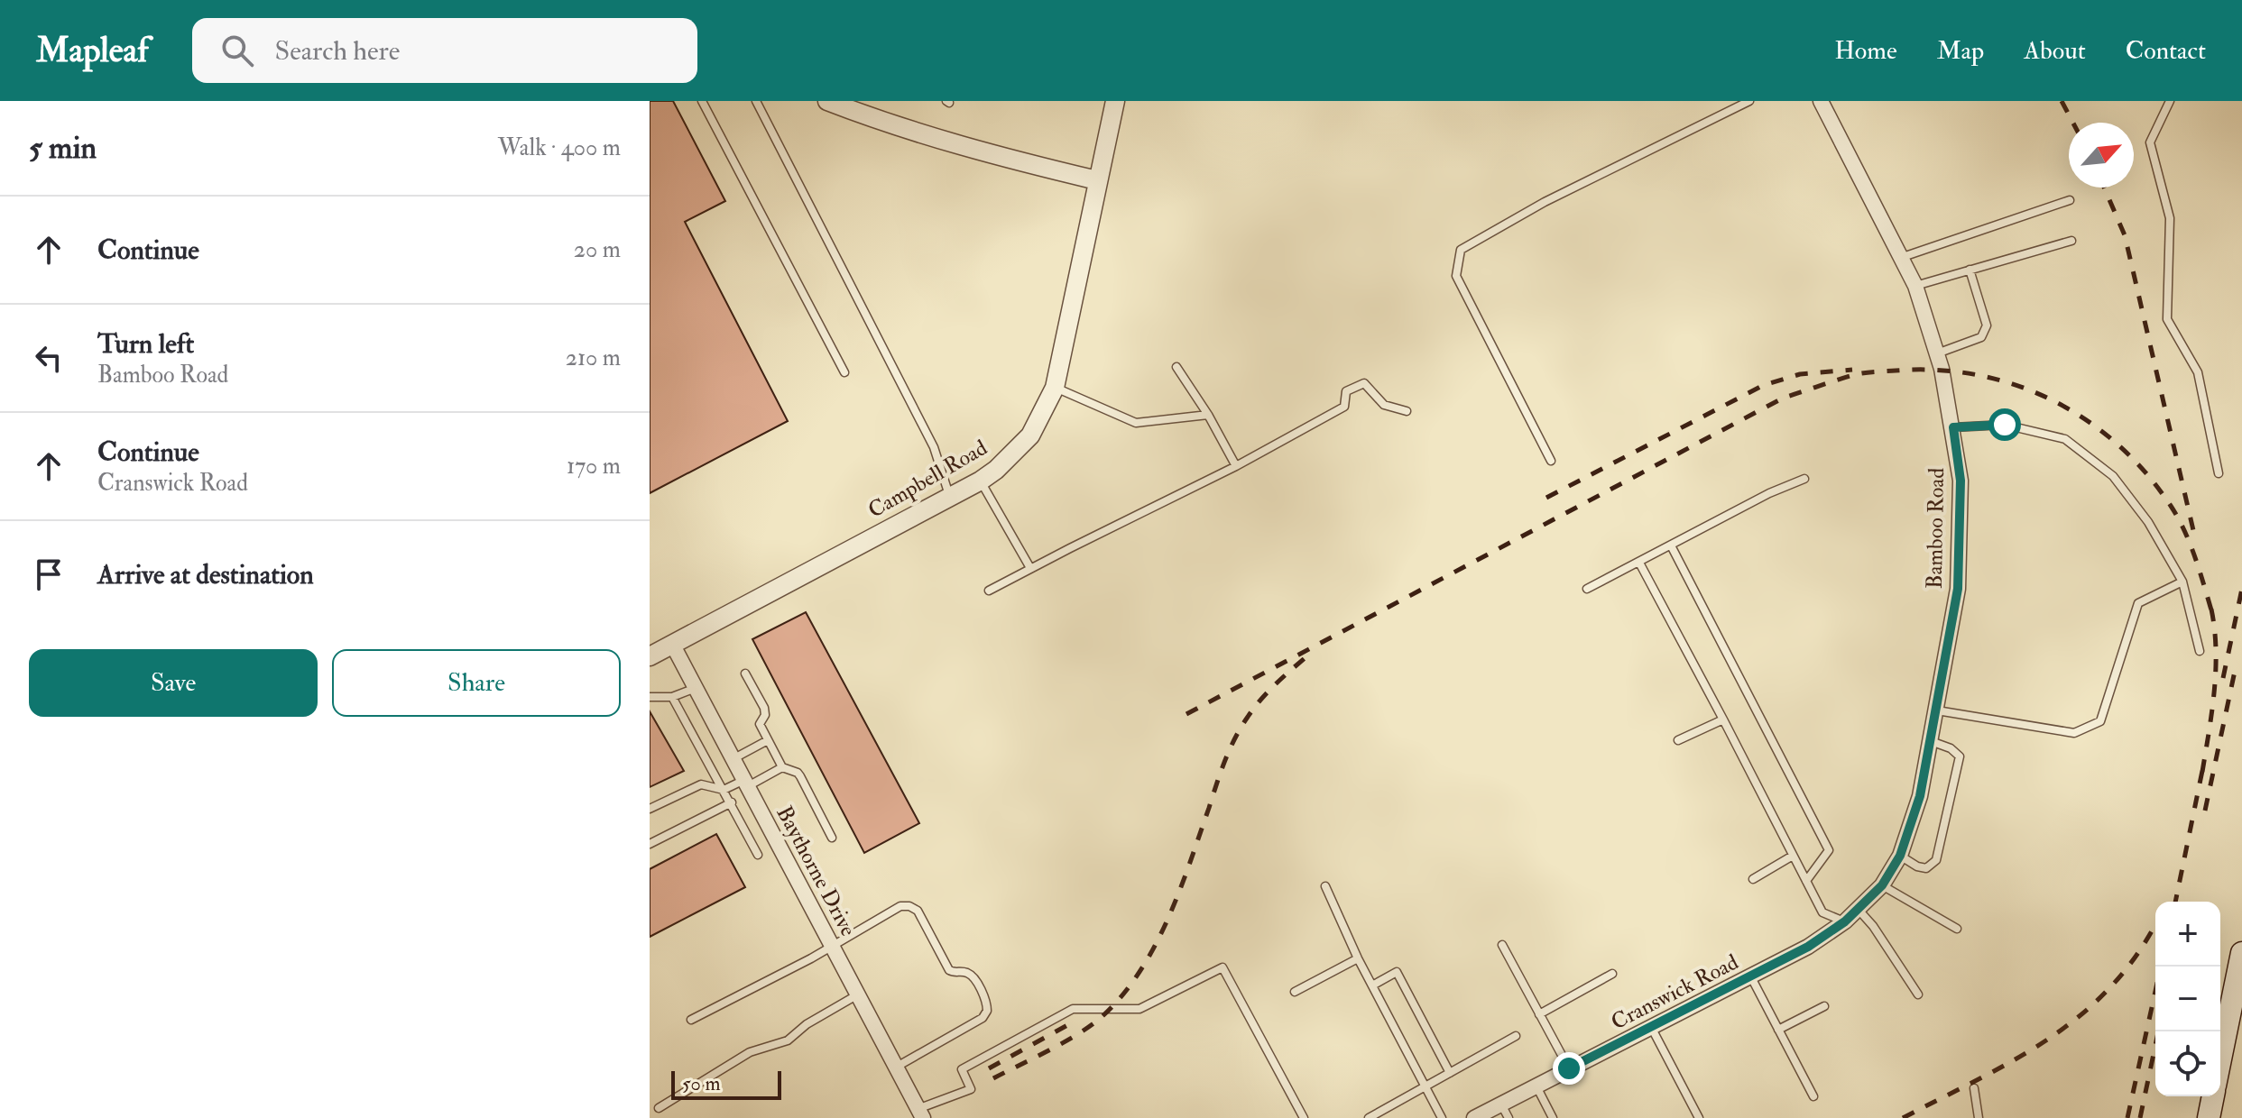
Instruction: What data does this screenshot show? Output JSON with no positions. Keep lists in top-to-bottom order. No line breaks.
{"streets":{"street":["Campbell Road","Bamboo Road","Baythorne Drive","Cranswick Road"]},"crossings":[["Campbell Road","Baythorne Drive"],["Bamboo Road","Cranswick Road"]],"scale_bar":"50 m","north":"top right","page":{"header":"Mapleaf","search":"Search here","nav":["Home","Map","About","Contact"],"heading":["5 min","Walk · 400 m"],"list":[["Continue","20 m"],["Turn left","Bamboo Road","210 m"],["Continue","Cranswick Road","170 m"],"Arrive at destination"],"buttons":["Save","Share"],"map_buttons":["+","−"],"scale":"50 m"}}
